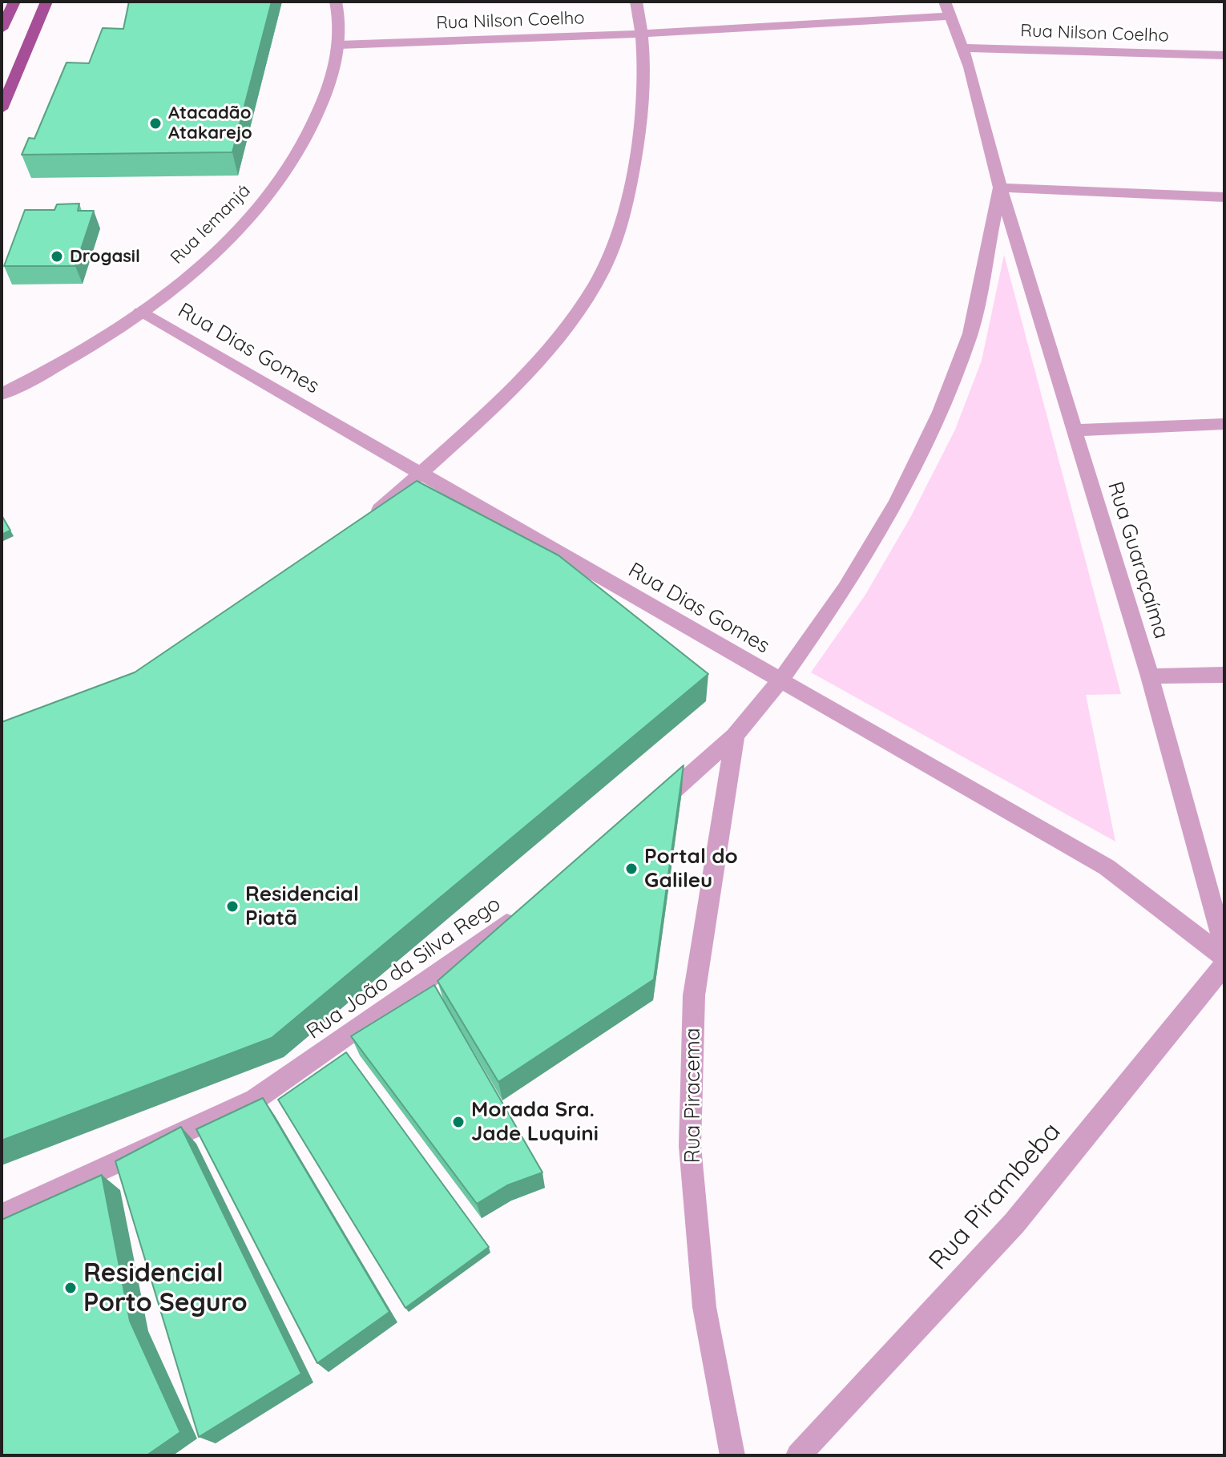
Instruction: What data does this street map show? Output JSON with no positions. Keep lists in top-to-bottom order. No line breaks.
{"streets":{"street":["Rua Nilson Coelho","Rua Iemanjá","Rua Dias Gomes","Rua Guaraçaíma","Rua João da Silva Rego","Rua Piracema","Rua Pirambeba"]},"crossings":[["Rua Nilson Coelho","Rua Iemanjá"],["Rua Iemanjá","Rua Dias Gomes"]],"places":["Atacadão Atakarejo","Drogasil","Portal do Galileu","Residencial Piatã","Morada Sra. Jade Luquini","Residencial Porto Seguro"]}
